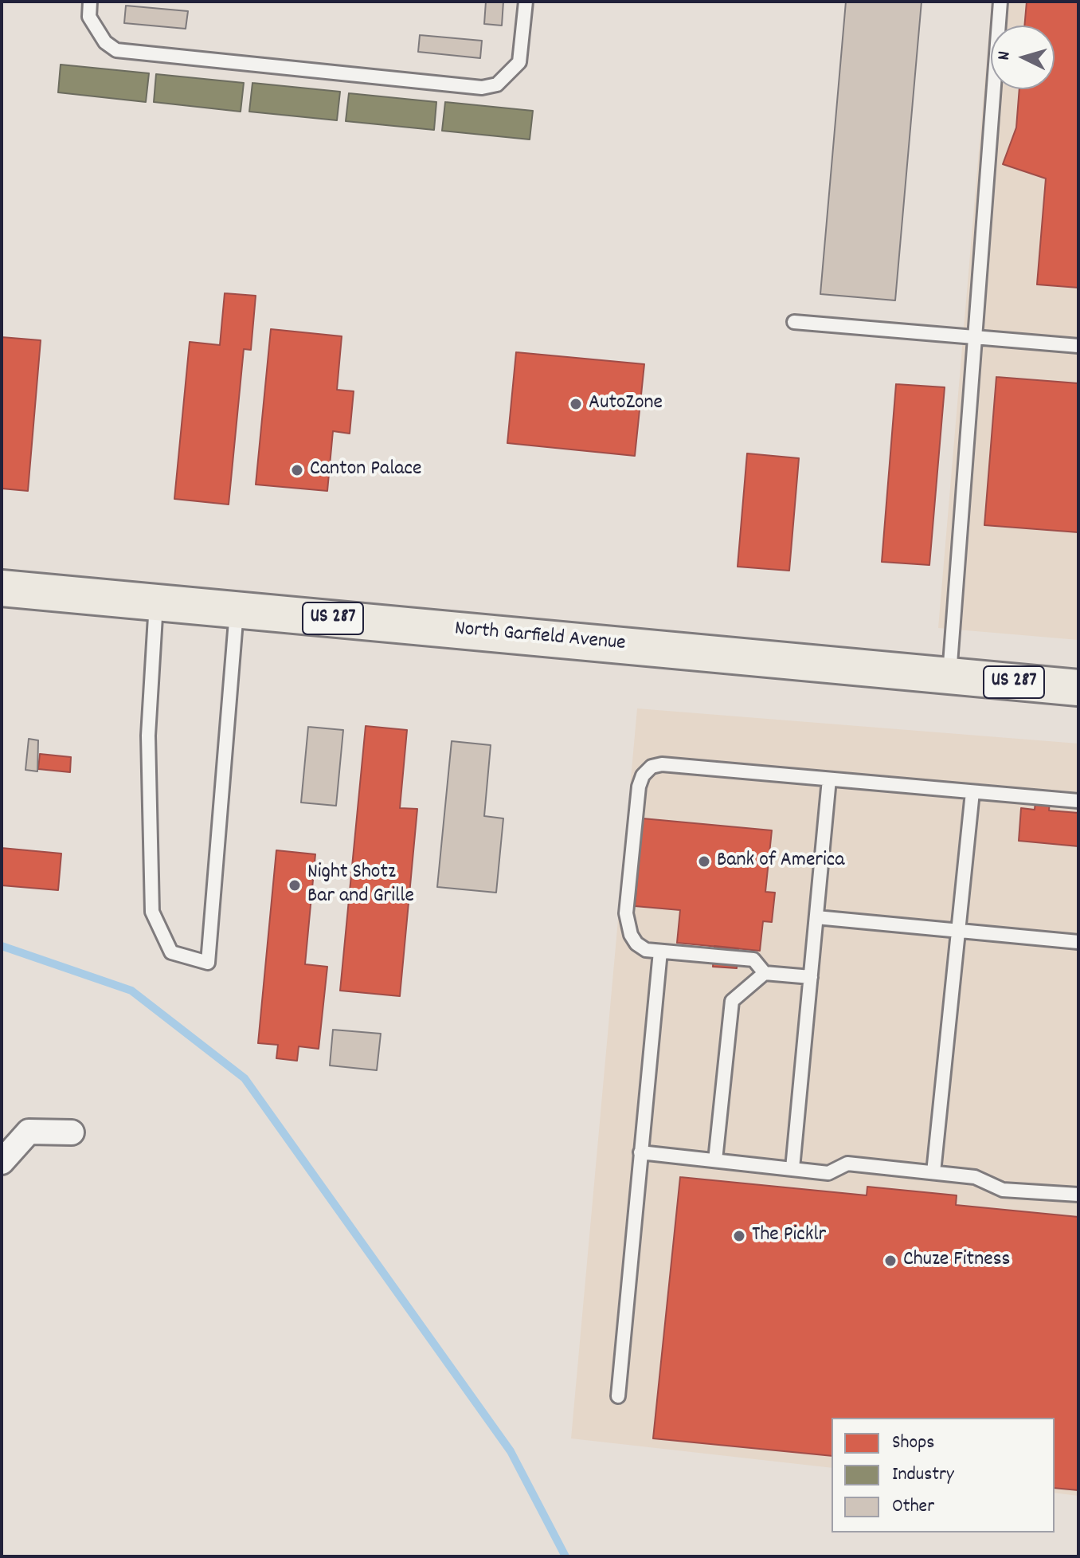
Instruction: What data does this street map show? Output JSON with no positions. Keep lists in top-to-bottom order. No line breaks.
{"streets":{"highway":["US 287","North Garfield Avenue"]},"places":["AutoZone","Canton Palace","Bank of America","Night Shotz Bar and Grille","The Picklr","Chuze Fitness"],"legend":["Shops","Industry","Other"],"north":"left"}
